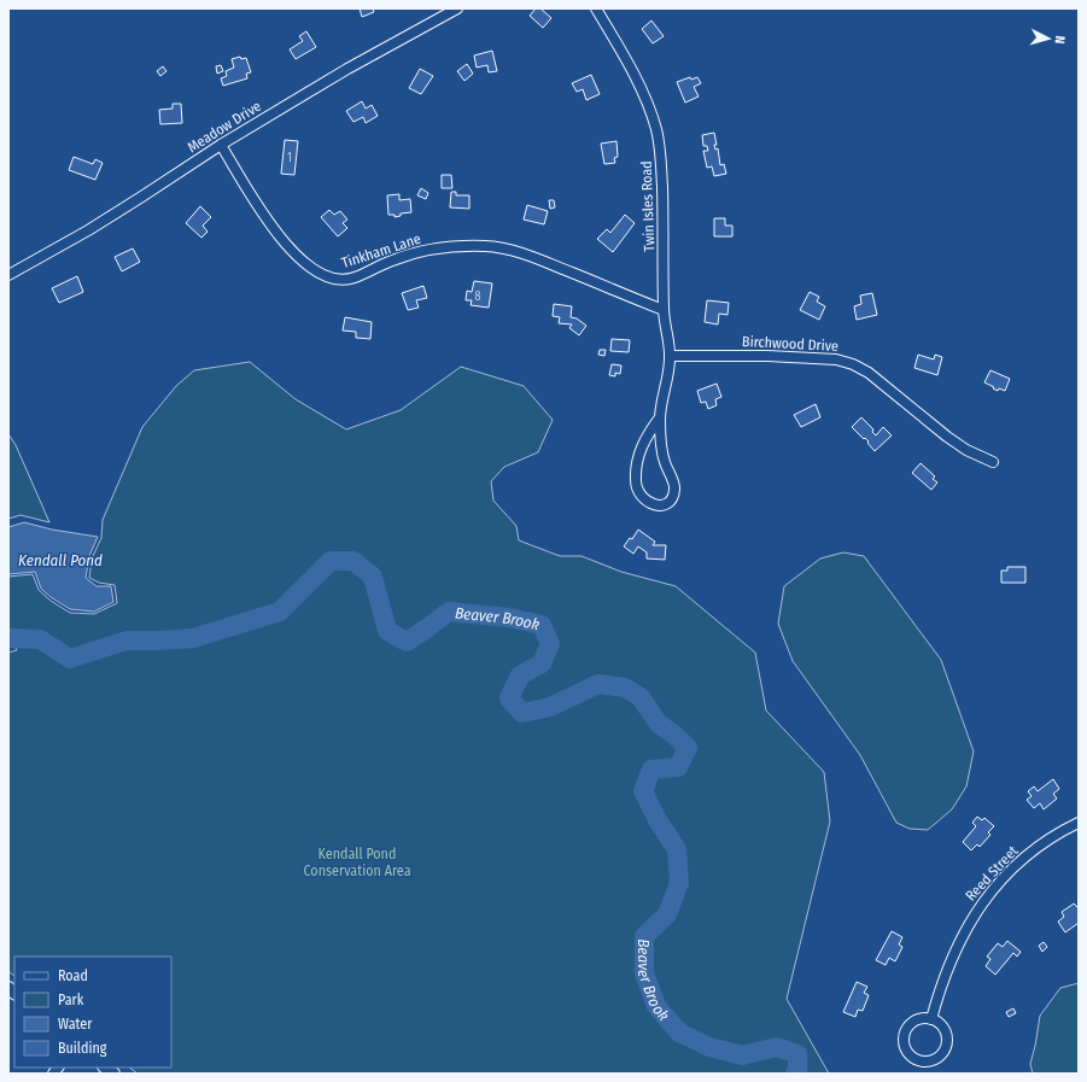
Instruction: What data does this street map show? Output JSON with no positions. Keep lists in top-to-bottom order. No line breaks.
{"streets":{"street":["Meadow Drive","Twin Isles Road","Tinkham Lane","Birchwood Drive","Reed Street"]},"crossings":[["Meadow Drive","Tinkham Lane"],["Twin Isles Road","Tinkham Lane"],["Twin Isles Road","Birchwood Drive"]],"water":["Kendall Pond","Beaver Brook"],"parks":["Kendall Pond Conservation Area"],"house_numbers":["1","8"],"legend":["Road","Park","Water","Building"],"north":"right"}
